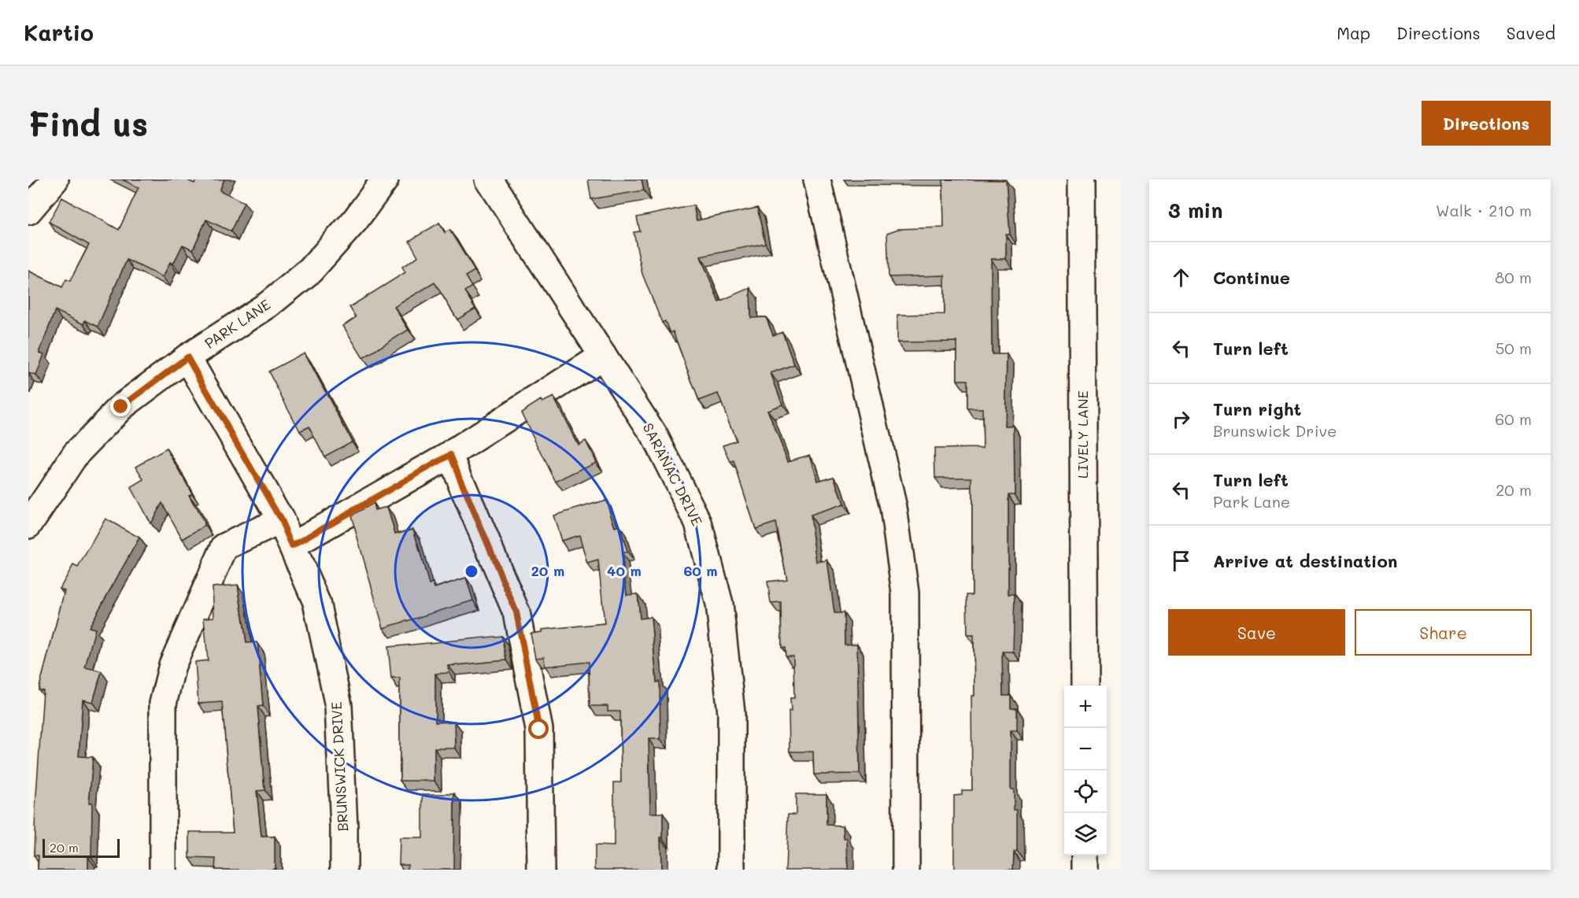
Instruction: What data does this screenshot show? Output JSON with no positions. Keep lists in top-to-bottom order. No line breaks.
{"streets":{"street":["PARK LANE","LIVELY LANE","SARANAC DRIVE","BRUNSWICK DRIVE"]},"crossings":[["PARK LANE","BRUNSWICK DRIVE"]],"scale_bar":"20 m","page":{"header":"Kartio","nav":["Map","Directions","Saved"],"buttons":["Directions",["Save","Share"]],"title":"Find us","heading":["3 min","Walk · 210 m"],"list":[["Continue","80 m"],["Turn left","50 m"],["Turn right","Brunswick Drive","60 m"],["Turn left","Park Lane","20 m"],"Arrive at destination"],"map_buttons":["+","−"],"scale":"20 m"},"rings":["20 m","40 m","60 m"]}
